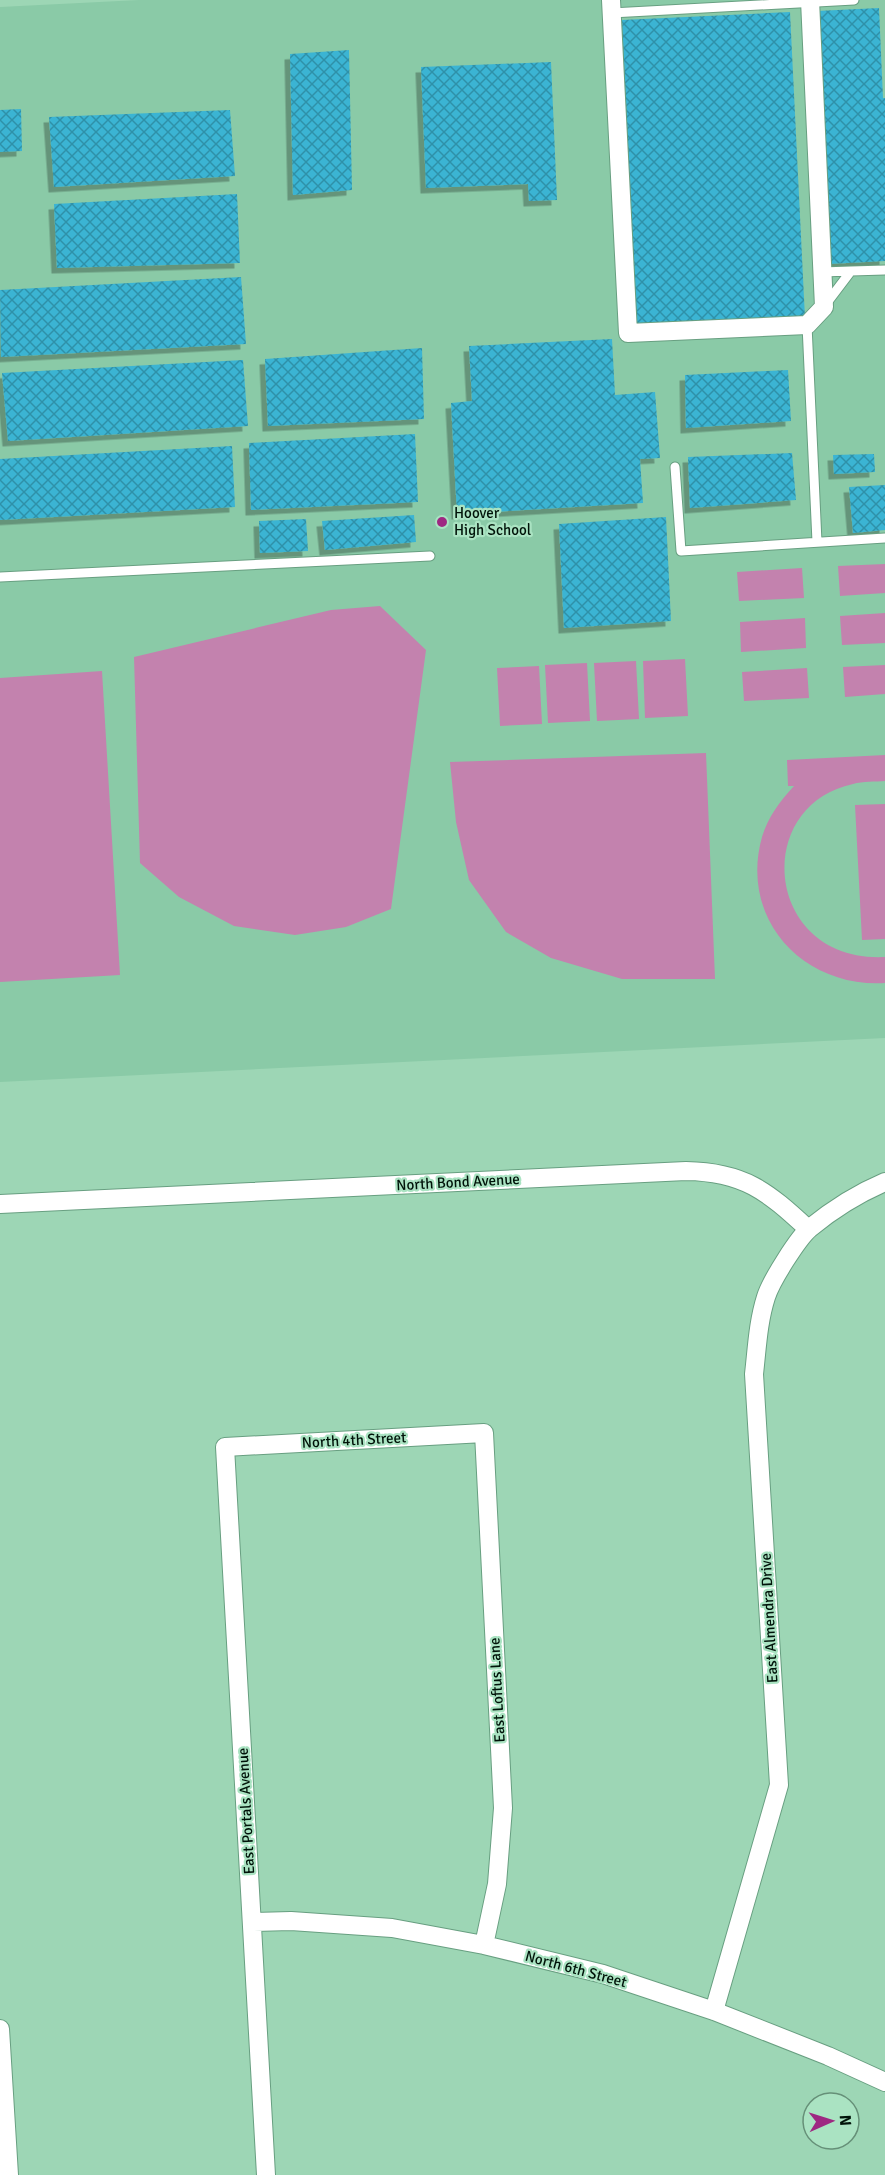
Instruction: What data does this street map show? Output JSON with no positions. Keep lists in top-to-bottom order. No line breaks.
{"streets":{"street":["North Bond Avenue","North 4th Street","East Almendra Drive","East Loftus Lane","East Portals Avenue","North 6th Street"]},"crossings":[["North Bond Avenue","East Almendra Drive"],["North 4th Street","East Loftus Lane"],["North 4th Street","East Portals Avenue"],["East Almendra Drive","North 6th Street"],["East Loftus Lane","North 6th Street"],["East Portals Avenue","North 6th Street"]],"places":["Hoover High School"],"north":"right"}
